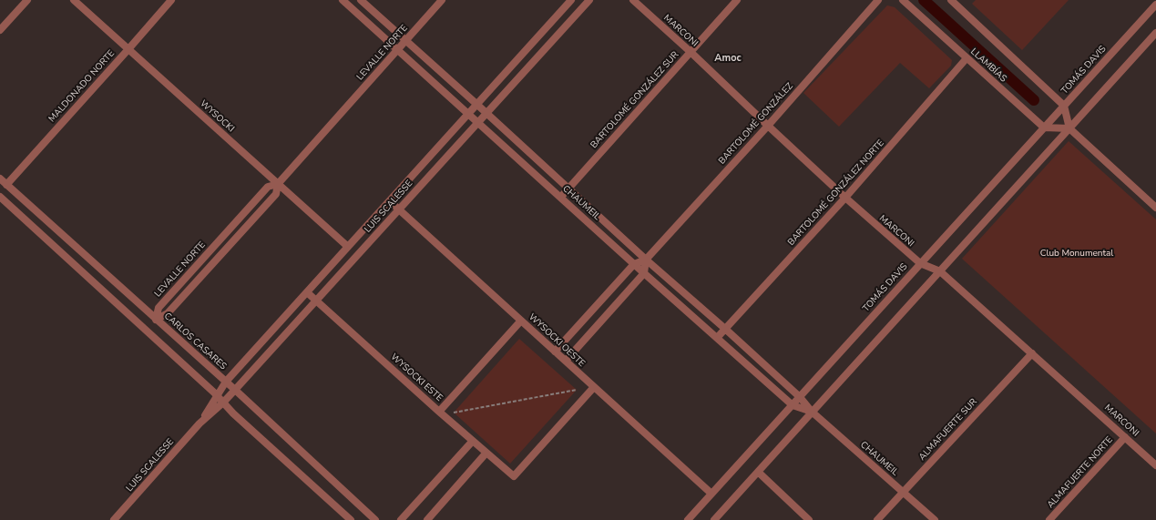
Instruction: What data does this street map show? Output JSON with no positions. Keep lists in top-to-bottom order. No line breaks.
{"streets":{"street":["MARCONI","LEVALLE NORTE","LLAMBÍAS","TOMÁS DAVIS","MALDONADO NORTE","BARTOLOMÉ GONZÁLEZ SUR","WYSOCKI","BARTOLOMÉ GONZÁLEZ","BARTOLOMÉ GONZÁLEZ NORTE","CHAUMEIL","LUIS SCALESSE","WYSOCKI OESTE","CARLOS CASARES","WYSOCKI ESTE","ALMAFUERTE SUR","ALMAFUERTE NORTE"]},"crossings":[["MARCONI","TOMÁS DAVIS"],["MARCONI","BARTOLOMÉ GONZÁLEZ SUR"],["MARCONI","BARTOLOMÉ GONZÁLEZ"],["MARCONI","BARTOLOMÉ GONZÁLEZ NORTE"],["MARCONI","ALMAFUERTE SUR"],["MARCONI","ALMAFUERTE NORTE"],["LEVALLE NORTE","WYSOCKI"],["LEVALLE NORTE","CHAUMEIL"],["LEVALLE NORTE","CARLOS CASARES"],["LLAMBÍAS","TOMÁS DAVIS"],["LLAMBÍAS","BARTOLOMÉ GONZÁLEZ NORTE"],["TOMÁS DAVIS","CHAUMEIL"],["TOMÁS DAVIS","WYSOCKI OESTE"],["MALDONADO NORTE","WYSOCKI"],["MALDONADO NORTE","CARLOS CASARES"],["BARTOLOMÉ GONZÁLEZ SUR","CHAUMEIL"],["WYSOCKI","LUIS SCALESSE"],["BARTOLOMÉ GONZÁLEZ","CHAUMEIL"],["BARTOLOMÉ GONZÁLEZ","WYSOCKI OESTE"],["BARTOLOMÉ GONZÁLEZ NORTE","CHAUMEIL"],["CHAUMEIL","LUIS SCALESSE"],["CHAUMEIL","ALMAFUERTE SUR"],["LUIS SCALESSE","WYSOCKI OESTE"],["LUIS SCALESSE","CARLOS CASARES"],["LUIS SCALESSE","WYSOCKI ESTE"],["WYSOCKI OESTE","WYSOCKI ESTE"]],"districts":["Amoc"],"parks":["Club Monumental"]}
